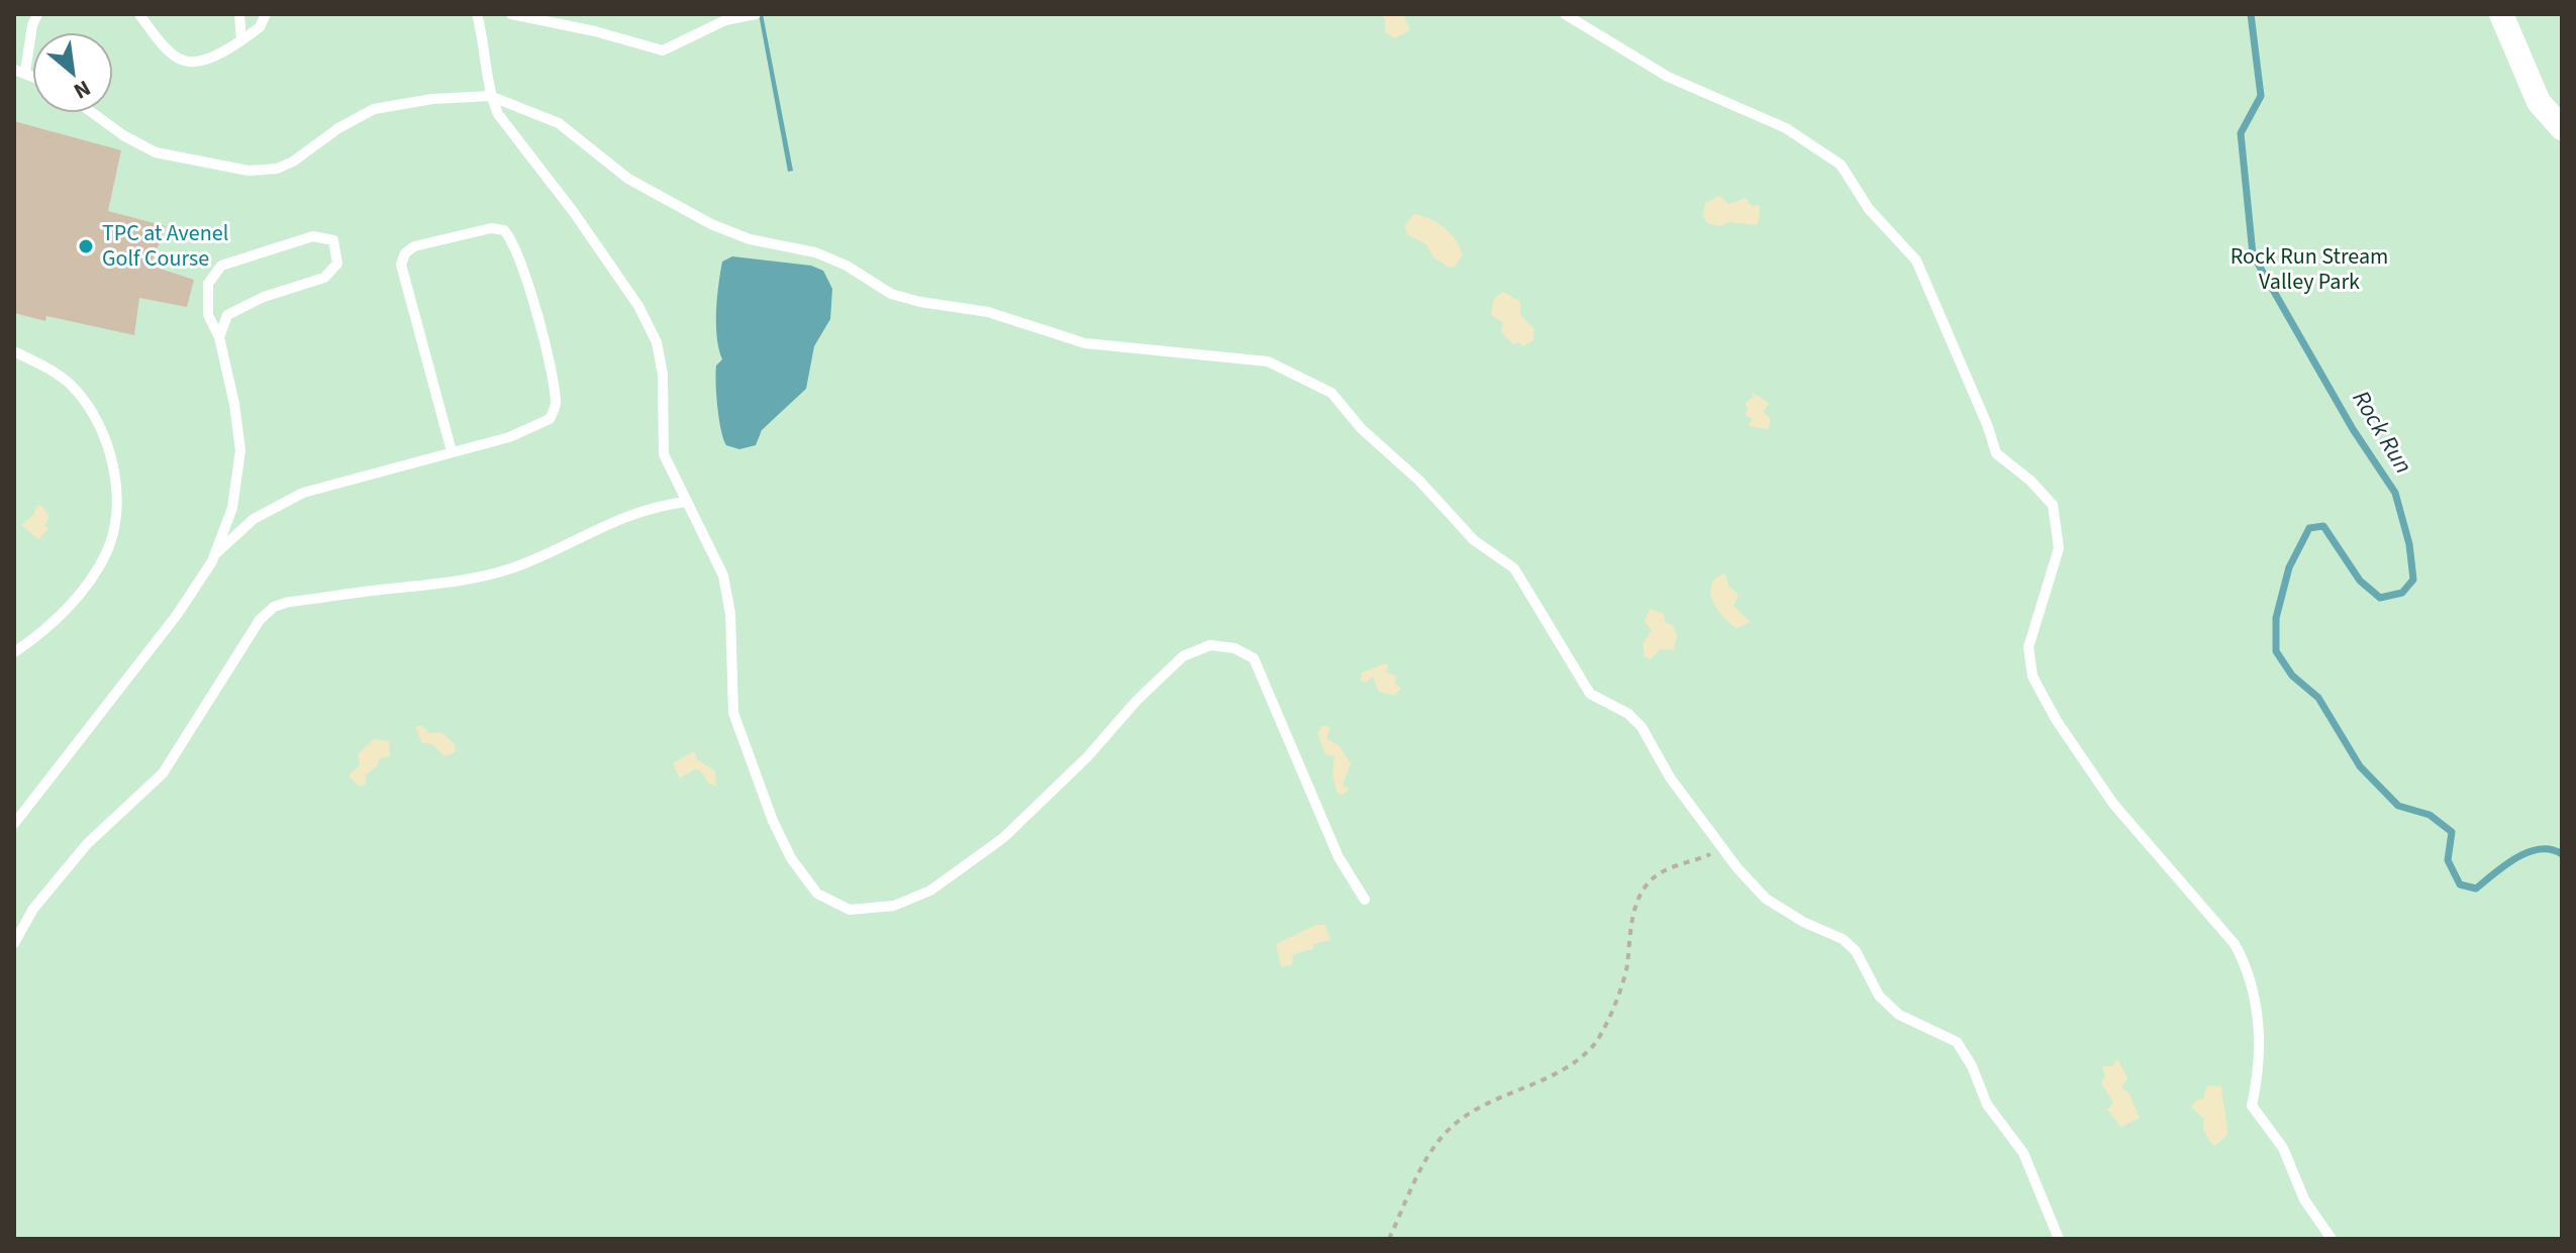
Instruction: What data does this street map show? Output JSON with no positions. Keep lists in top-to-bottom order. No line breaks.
{"water":["Rock Run"],"parks":["Rock Run Stream Valley Park"],"places":["TPC at Avenel Golf Course"],"north":"bottom right"}
